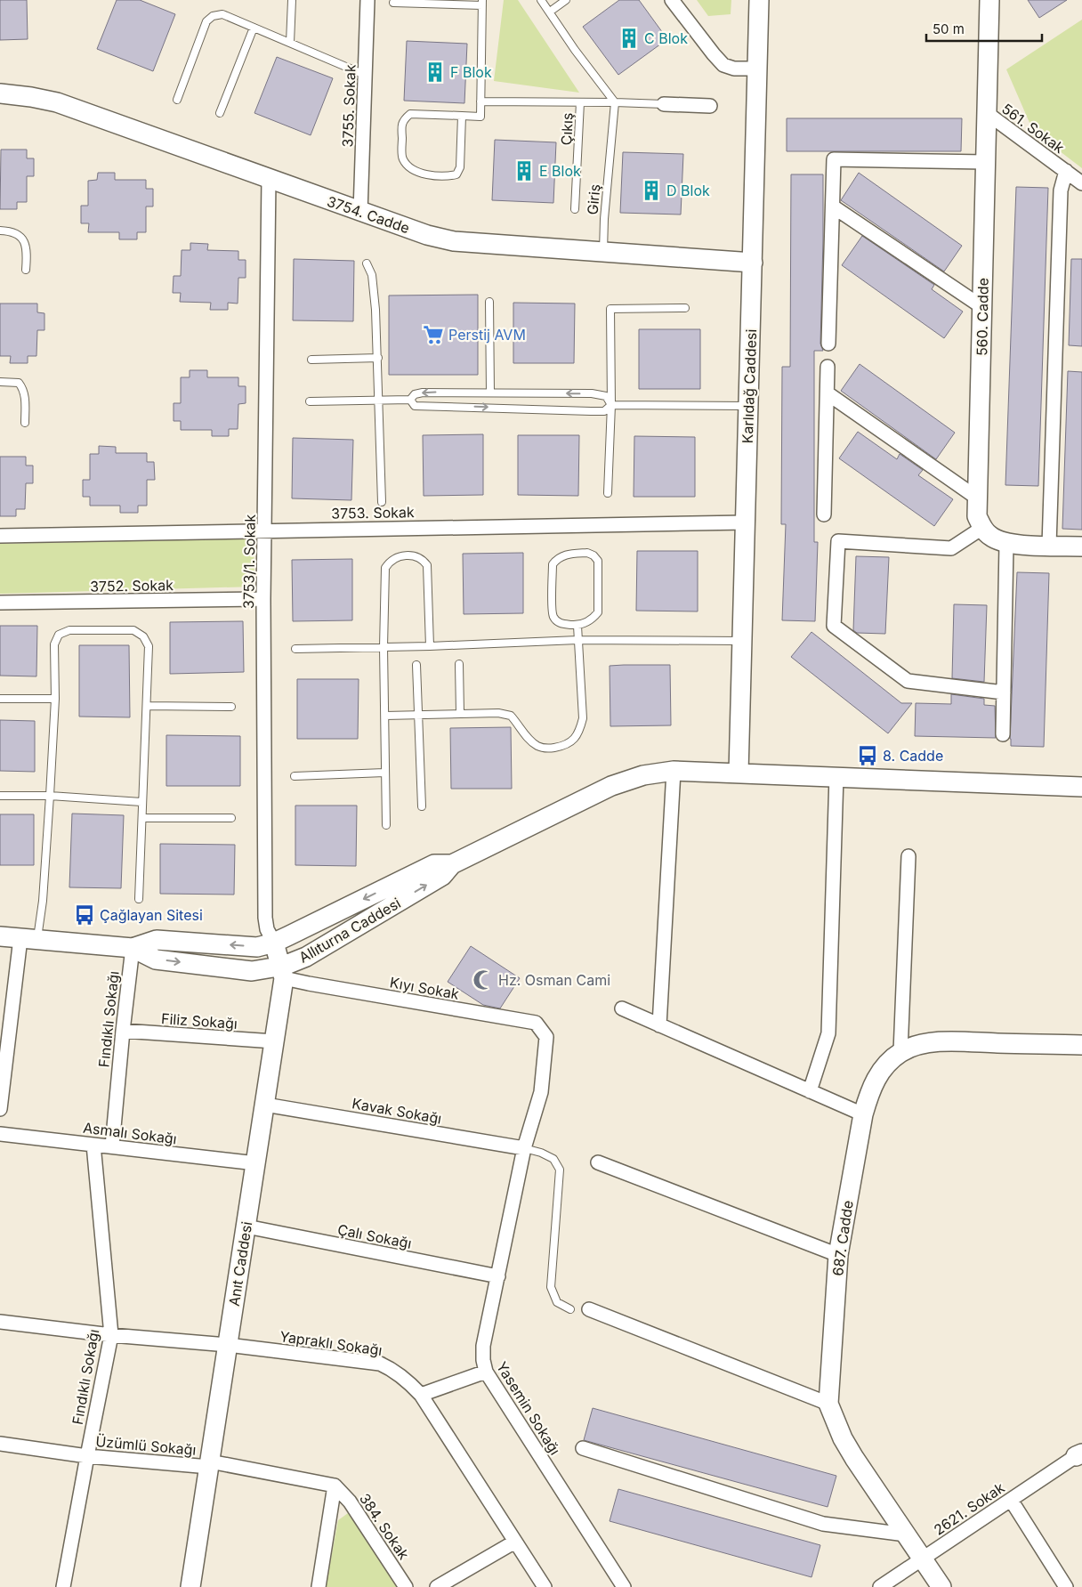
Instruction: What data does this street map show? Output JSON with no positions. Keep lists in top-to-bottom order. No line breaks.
{"streets":{"main road":["3754. Cadde","560. Cadde","Karlıdağ Caddesi","Allıturna Caddesi","687. Cadde","Anıt Caddesi"],"street":["3755. Sokak","561. Sokak","3753. Sokak","3753/1. Sokak","3752. Sokak","Kıyı Sokak","Fındıklı Sokağı","Filiz Sokağı","Kavak Sokağı","Asmalı Sokağı","Çalı Sokağı","Yapraklı Sokağı","Yasemin Sokağı","Üzümlü Sokağı","2621. Sokak","384. Sokak"],"lane":["Çıkış","Giriş"]},"crossings":[["3755. Sokak","3754. Cadde"],["561. Sokak","560. Cadde"],["Giriş","3754. Cadde"],["3754. Cadde","Karlıdağ Caddesi"],["3754. Cadde","3753/1. Sokak"],["Karlıdağ Caddesi","3753. Sokak"],["3753. Sokak","3753/1. Sokak"],["3753/1. Sokak","3752. Sokak"],["3753/1. Sokak","Allıturna Caddesi"],["3753/1. Sokak","Anıt Caddesi"],["Allıturna Caddesi","Kıyı Sokak"],["Allıturna Caddesi","Fındıklı Sokağı"],["Allıturna Caddesi","Anıt Caddesi"],["Kıyı Sokak","Kavak Sokağı"],["Kıyı Sokak","Anıt Caddesi"],["Kıyı Sokak","Yasemin Sokağı"],["Fındıklı Sokağı","Filiz Sokağı"],["Fındıklı Sokağı","Asmalı Sokağı"],["Fındıklı Sokağı","Yapraklı Sokağı"],["Fındıklı Sokağı","Üzümlü Sokağı"],["Filiz Sokağı","Anıt Caddesi"],["Kavak Sokağı","Anıt Caddesi"],["Kavak Sokağı","Yasemin Sokağı"],["Asmalı Sokağı","Anıt Caddesi"],["Çalı Sokağı","Anıt Caddesi"],["Çalı Sokağı","Yasemin Sokağı"],["687. Cadde","2621. Sokak"],["Anıt Caddesi","Yapraklı Sokağı"],["Anıt Caddesi","Üzümlü Sokağı"],["Üzümlü Sokağı","384. Sokak"]],"places":{"building":["C Blok","F Blok","E Blok","D Blok"],"supermarket":["Perstij AVM"],"bus stop":["8. Cadde","Çağlayan Sitesi"],"mosque":["Hz. Osman Cami"]},"scale_bar":"50 m"}
